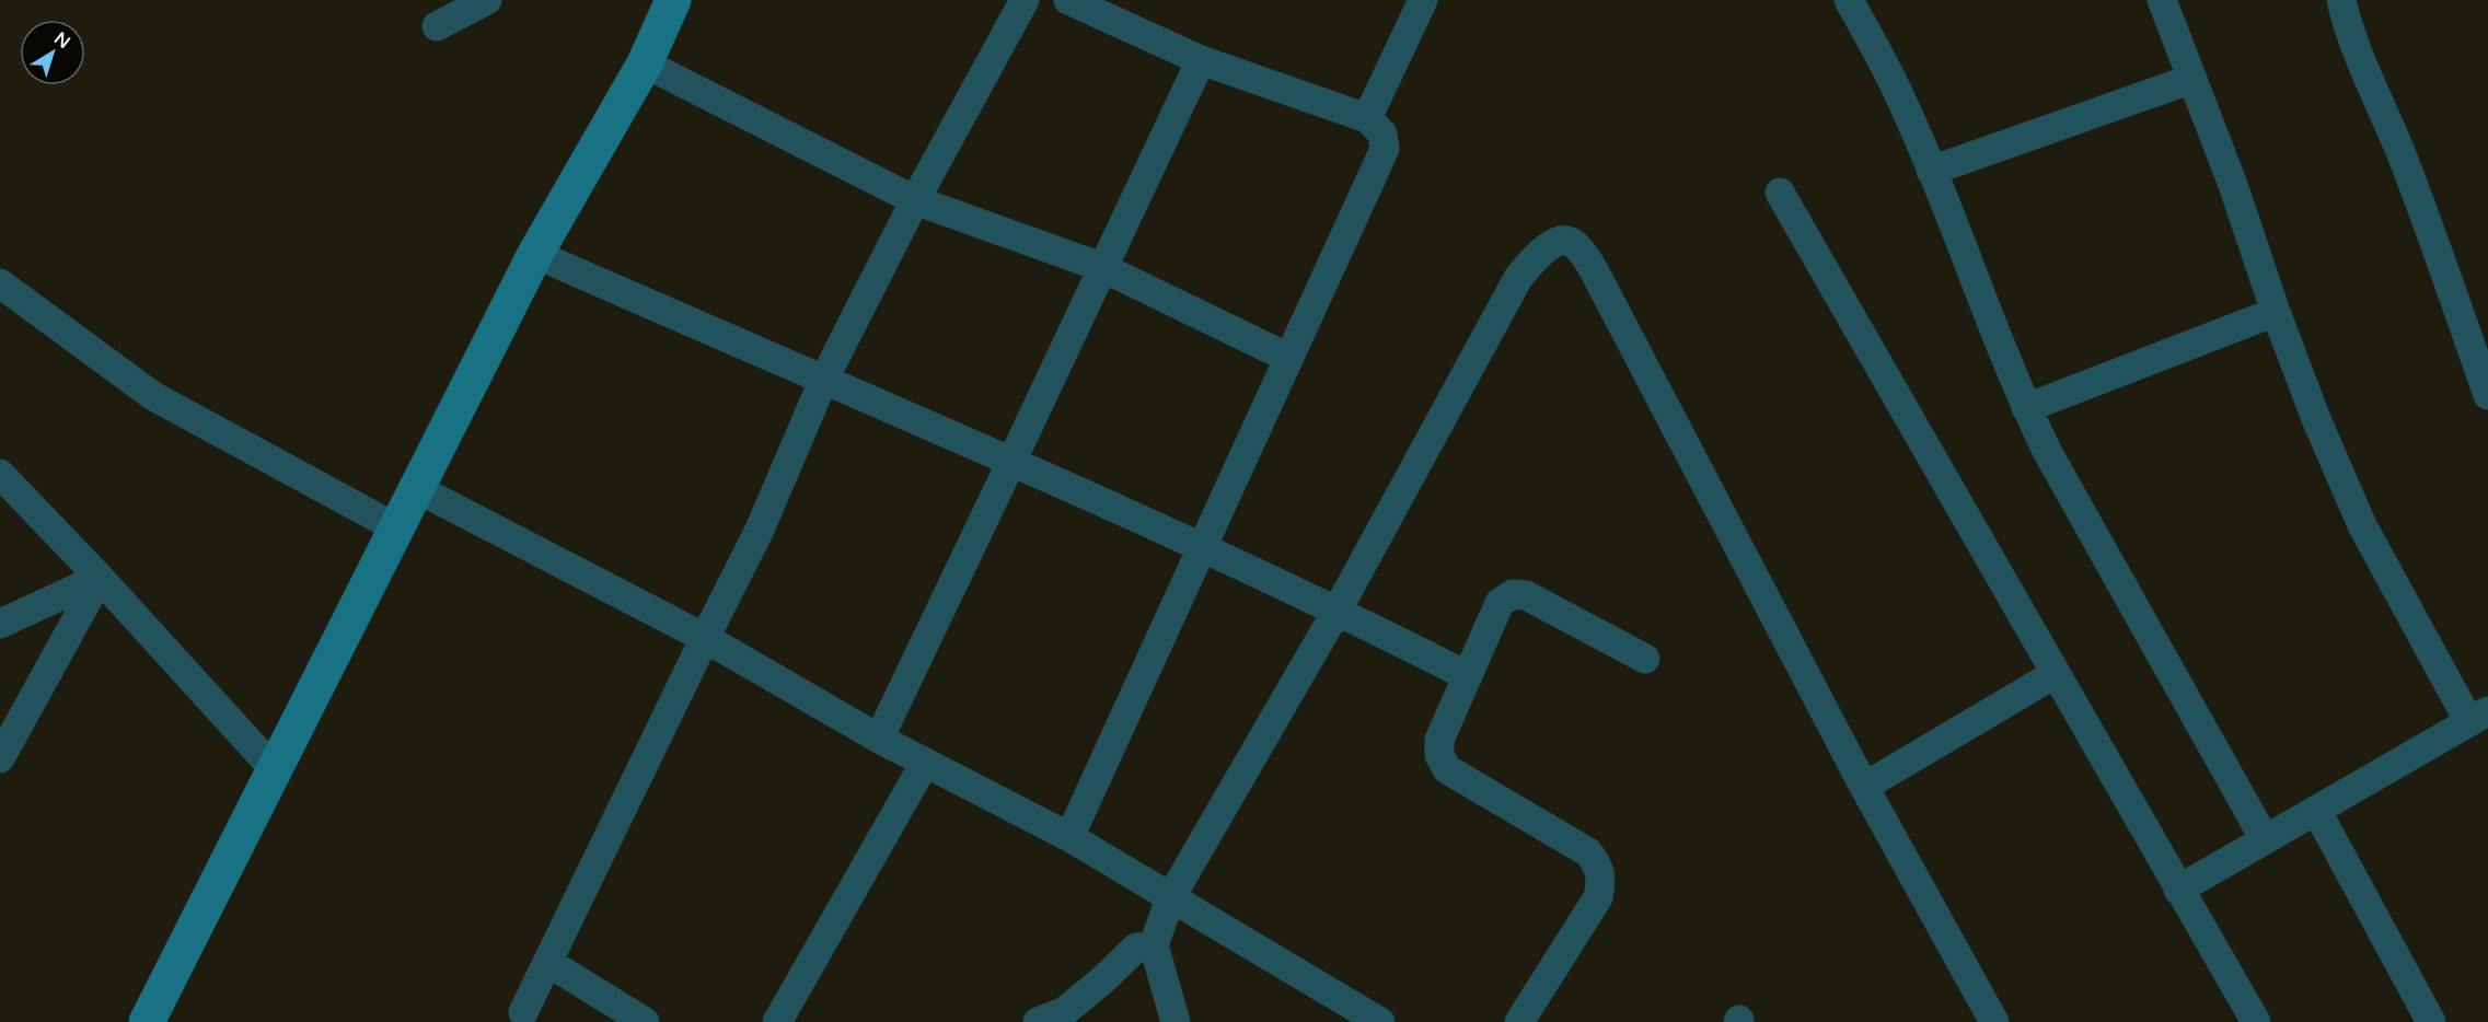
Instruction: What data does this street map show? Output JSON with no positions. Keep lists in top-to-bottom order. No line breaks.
{"north":"top right"}
